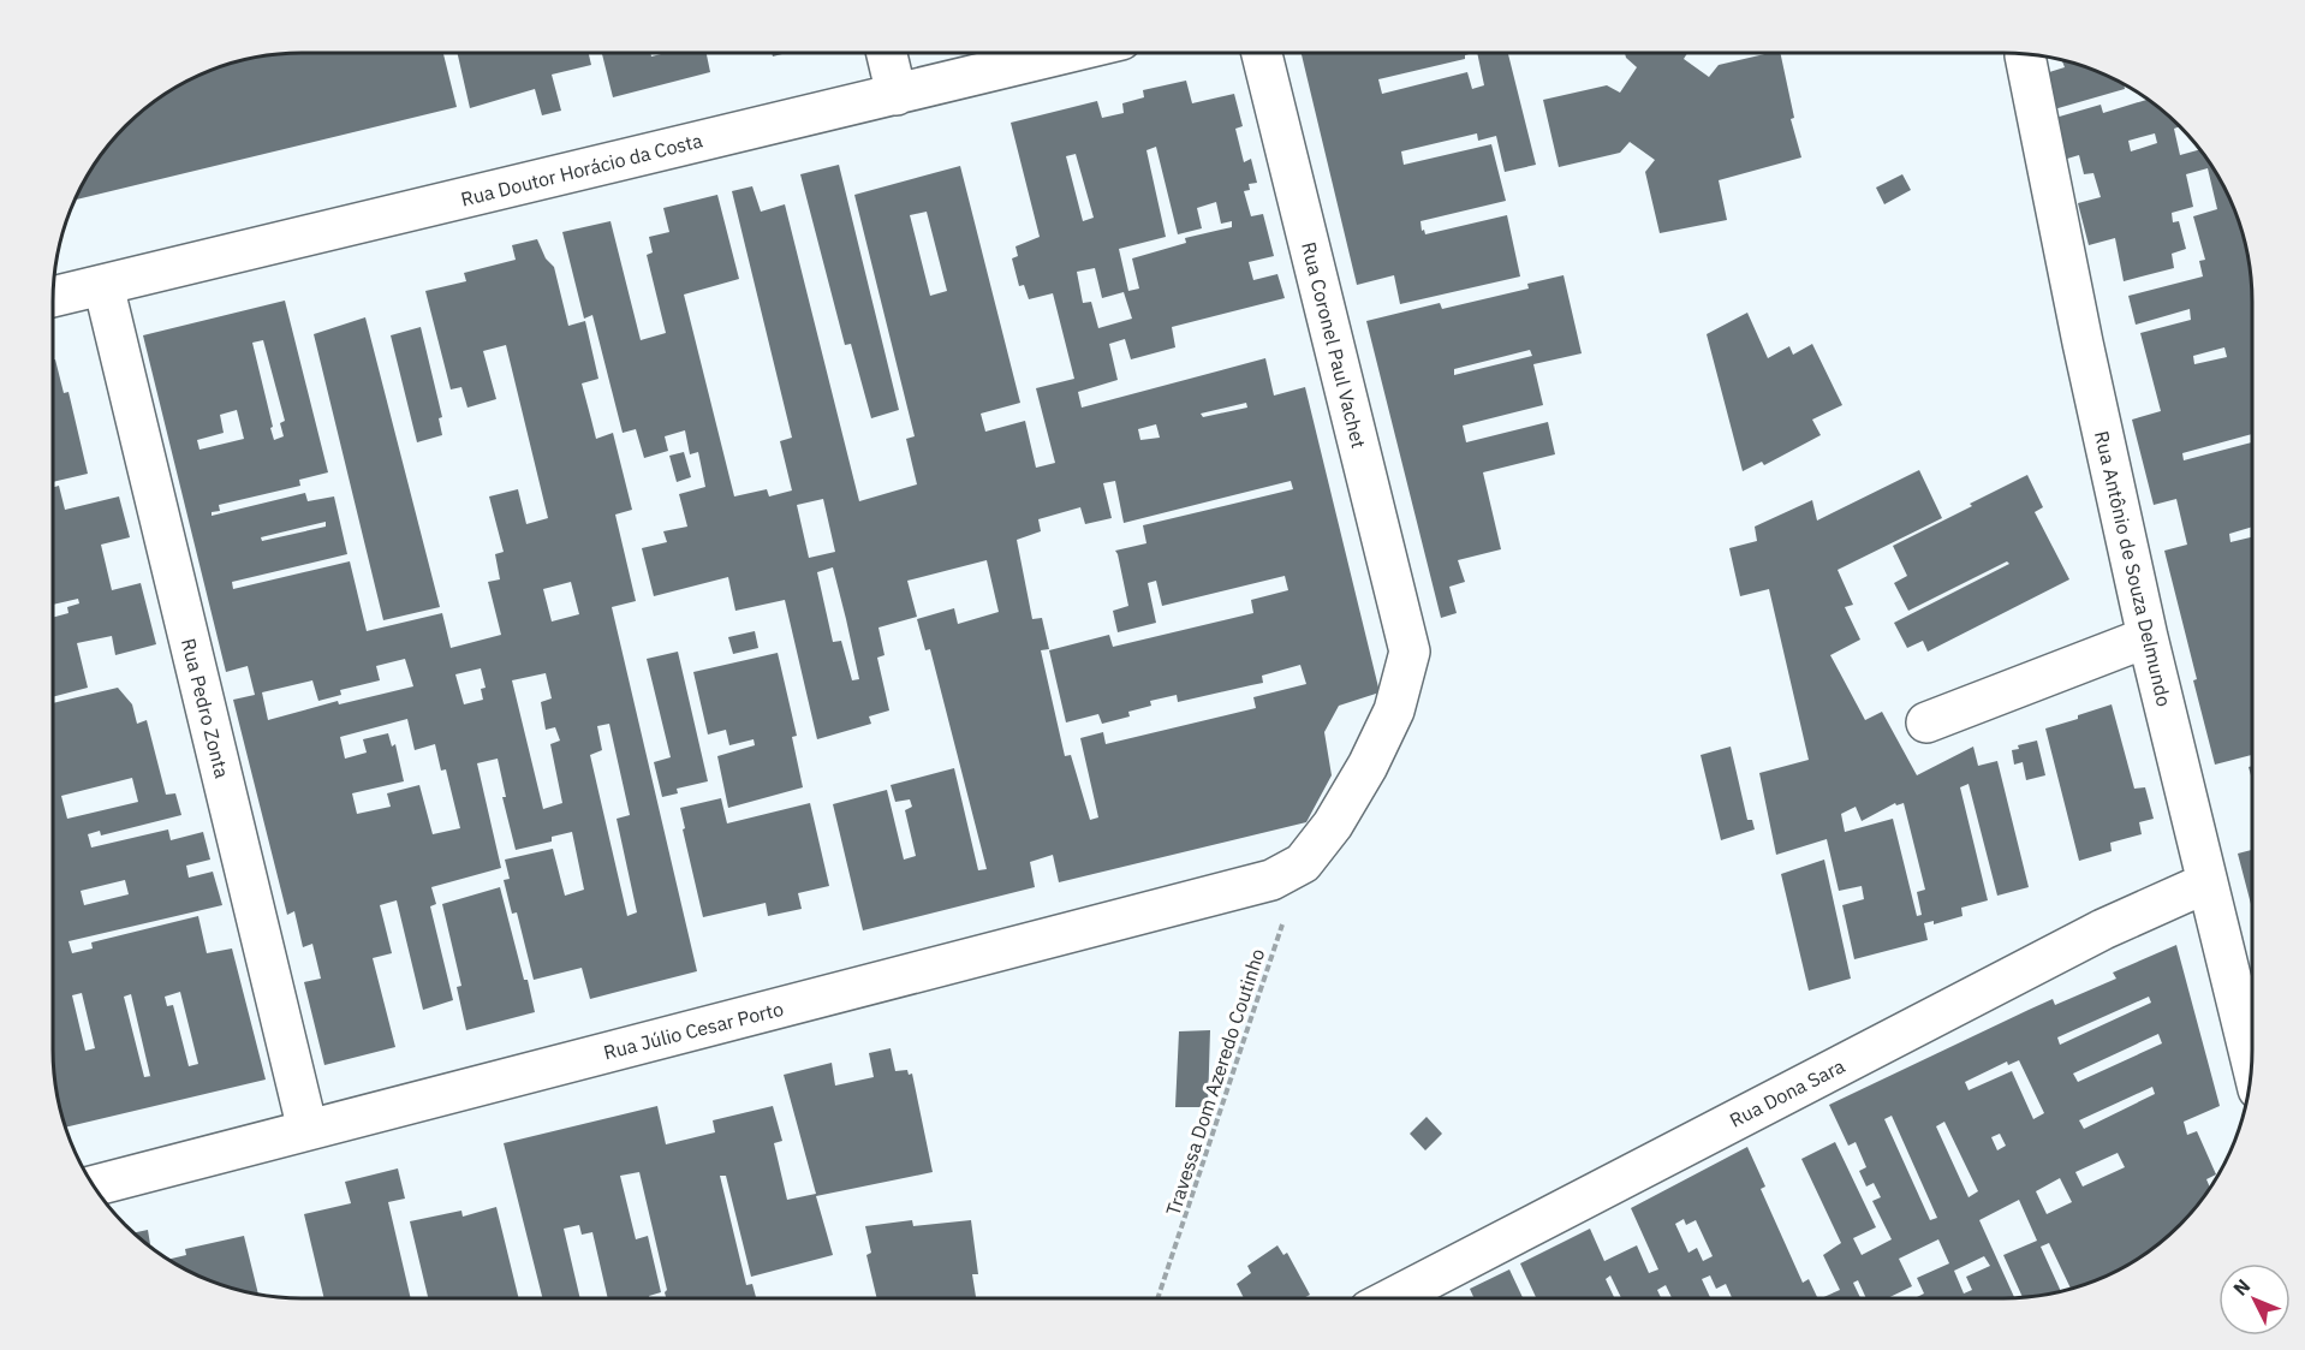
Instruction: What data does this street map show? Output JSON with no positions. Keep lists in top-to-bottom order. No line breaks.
{"streets":{"street":["Rua Doutor Horácio da Costa","Rua Coronel Paul Vachet","Rua Antônio de Souza Delmundo","Rua Pedro Zonta","Rua Júlio Cesar Porto","Rua Dona Sara"],"path":["Travessa Dom Azeredo Coutinho"]},"crossings":[["Rua Doutor Horácio da Costa","Rua Pedro Zonta"],["Rua Coronel Paul Vachet","Rua Júlio Cesar Porto"],["Rua Coronel Paul Vachet","Travessa Dom Azeredo Coutinho"],["Rua Antônio de Souza Delmundo","Rua Dona Sara"],["Rua Pedro Zonta","Rua Júlio Cesar Porto"],["Rua Júlio Cesar Porto","Travessa Dom Azeredo Coutinho"]],"north":"top left"}
